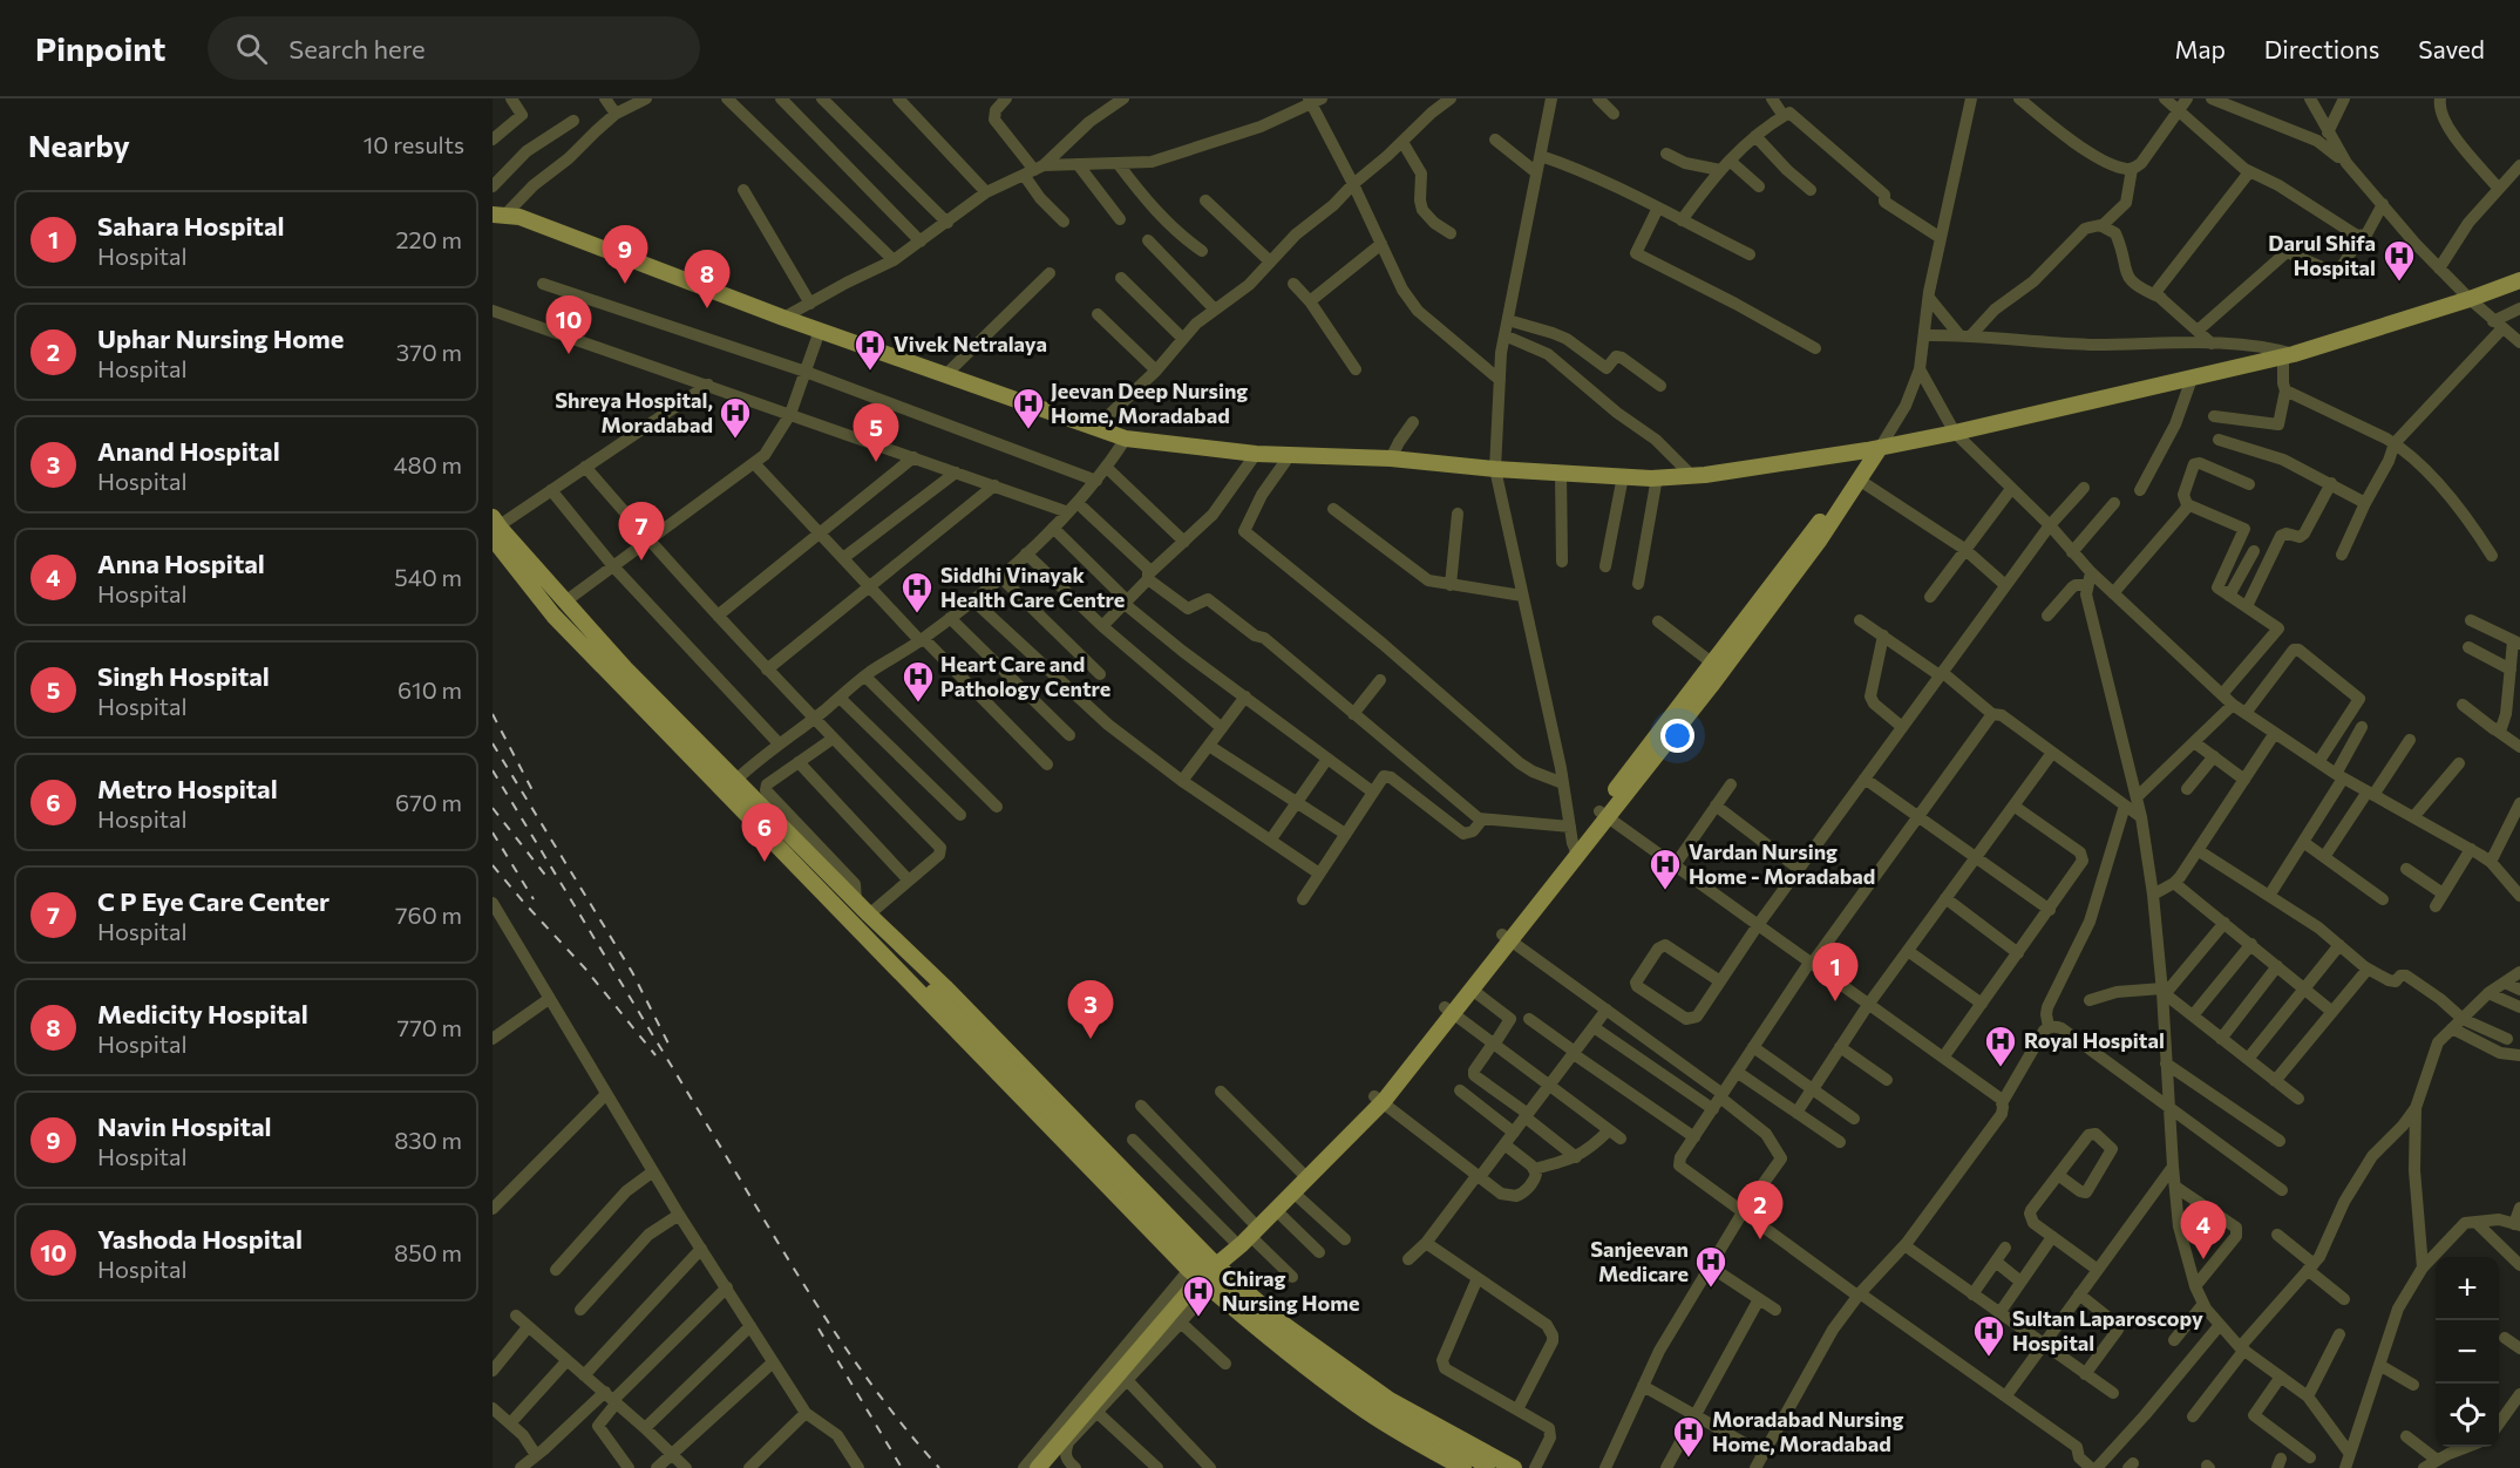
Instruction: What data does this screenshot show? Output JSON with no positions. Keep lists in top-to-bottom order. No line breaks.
{"places":{"hospital":["Darul Shifa Hospital","Vivek Netralaya","Jeevan Deep Nursing Home, Moradabad","Shreya Hospital, Moradabad","Siddhi Vinayak Health Care Centre","Heart Care and Pathology Centre","Vardan Nursing Home - Moradabad","Royal Hospital","Sanjeevan Medicare","Chirag Nursing Home","Sultan Laparoscopy Hospital","Moradabad Nursing Home, Moradabad"]},"page":{"header":"Pinpoint","search":"Search here","nav":["Map","Directions","Saved"],"heading":["Nearby","10 results"],"list":[{"mark":"1","name":"Sahara Hospital","note":"Hospital","value":"220 m"},{"mark":"2","name":"Uphar Nursing Home","note":"Hospital","value":"370 m"},{"mark":"3","name":"Anand Hospital","note":"Hospital","value":"480 m"},{"mark":"4","name":"Anna Hospital","note":"Hospital","value":"540 m"},{"mark":"5","name":"Singh Hospital","note":"Hospital","value":"610 m"},{"mark":"6","name":"Metro Hospital","note":"Hospital","value":"670 m"},{"mark":"7","name":"C P Eye Care Center","note":"Hospital","value":"760 m"},{"mark":"8","name":"Medicity Hospital","note":"Hospital","value":"770 m"},{"mark":"9","name":"Navin Hospital","note":"Hospital","value":"830 m"},{"mark":"10","name":"Yashoda Hospital","note":"Hospital","value":"850 m"}],"pins":["9","8","10","5","7","6","1","3","2","4"],"map_buttons":["+","−"]}}
